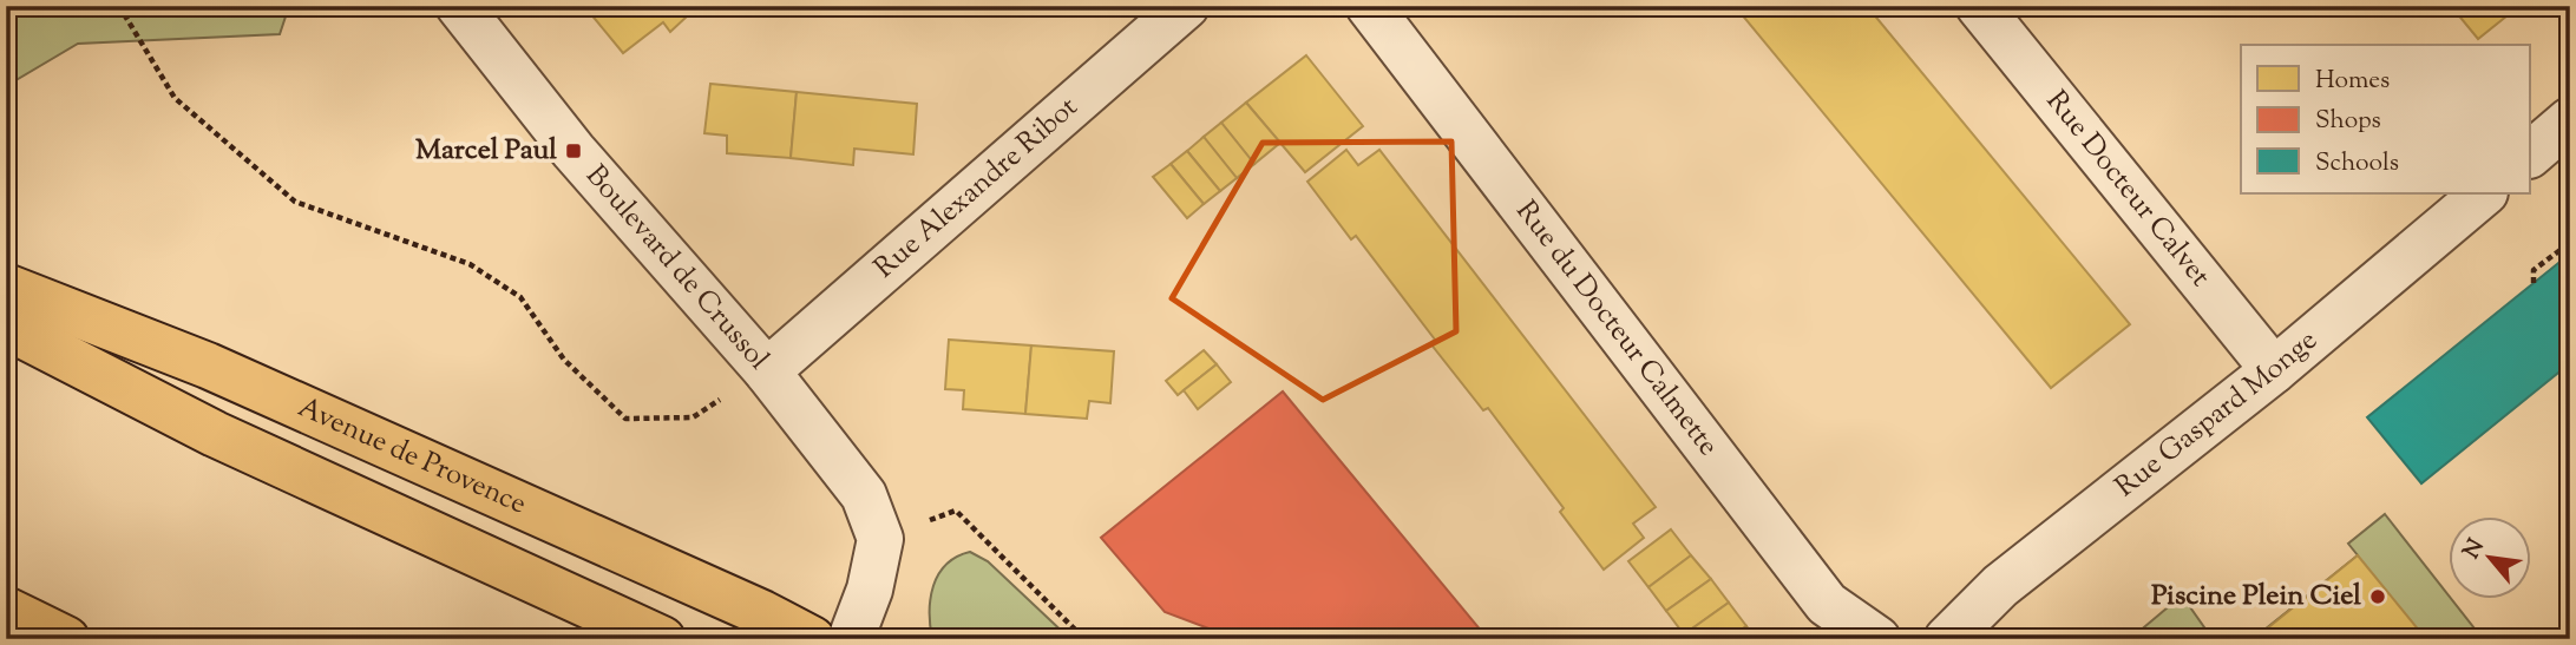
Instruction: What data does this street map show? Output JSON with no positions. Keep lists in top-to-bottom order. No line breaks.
{"streets":{"main road":["Avenue de Provence"],"street":["Rue Alexandre Ribot","Rue Docteur Calvet","Boulevard de Crussol","Rue du Docteur Calmette","Rue Gaspard Monge"]},"crossings":[["Rue Alexandre Ribot","Boulevard de Crussol"],["Rue Docteur Calvet","Rue Gaspard Monge"]],"places":{"transit":["Marcel Paul"],"other":["Piscine Plein Ciel"]},"legend":["Homes","Shops","Schools"],"north":"top left"}
